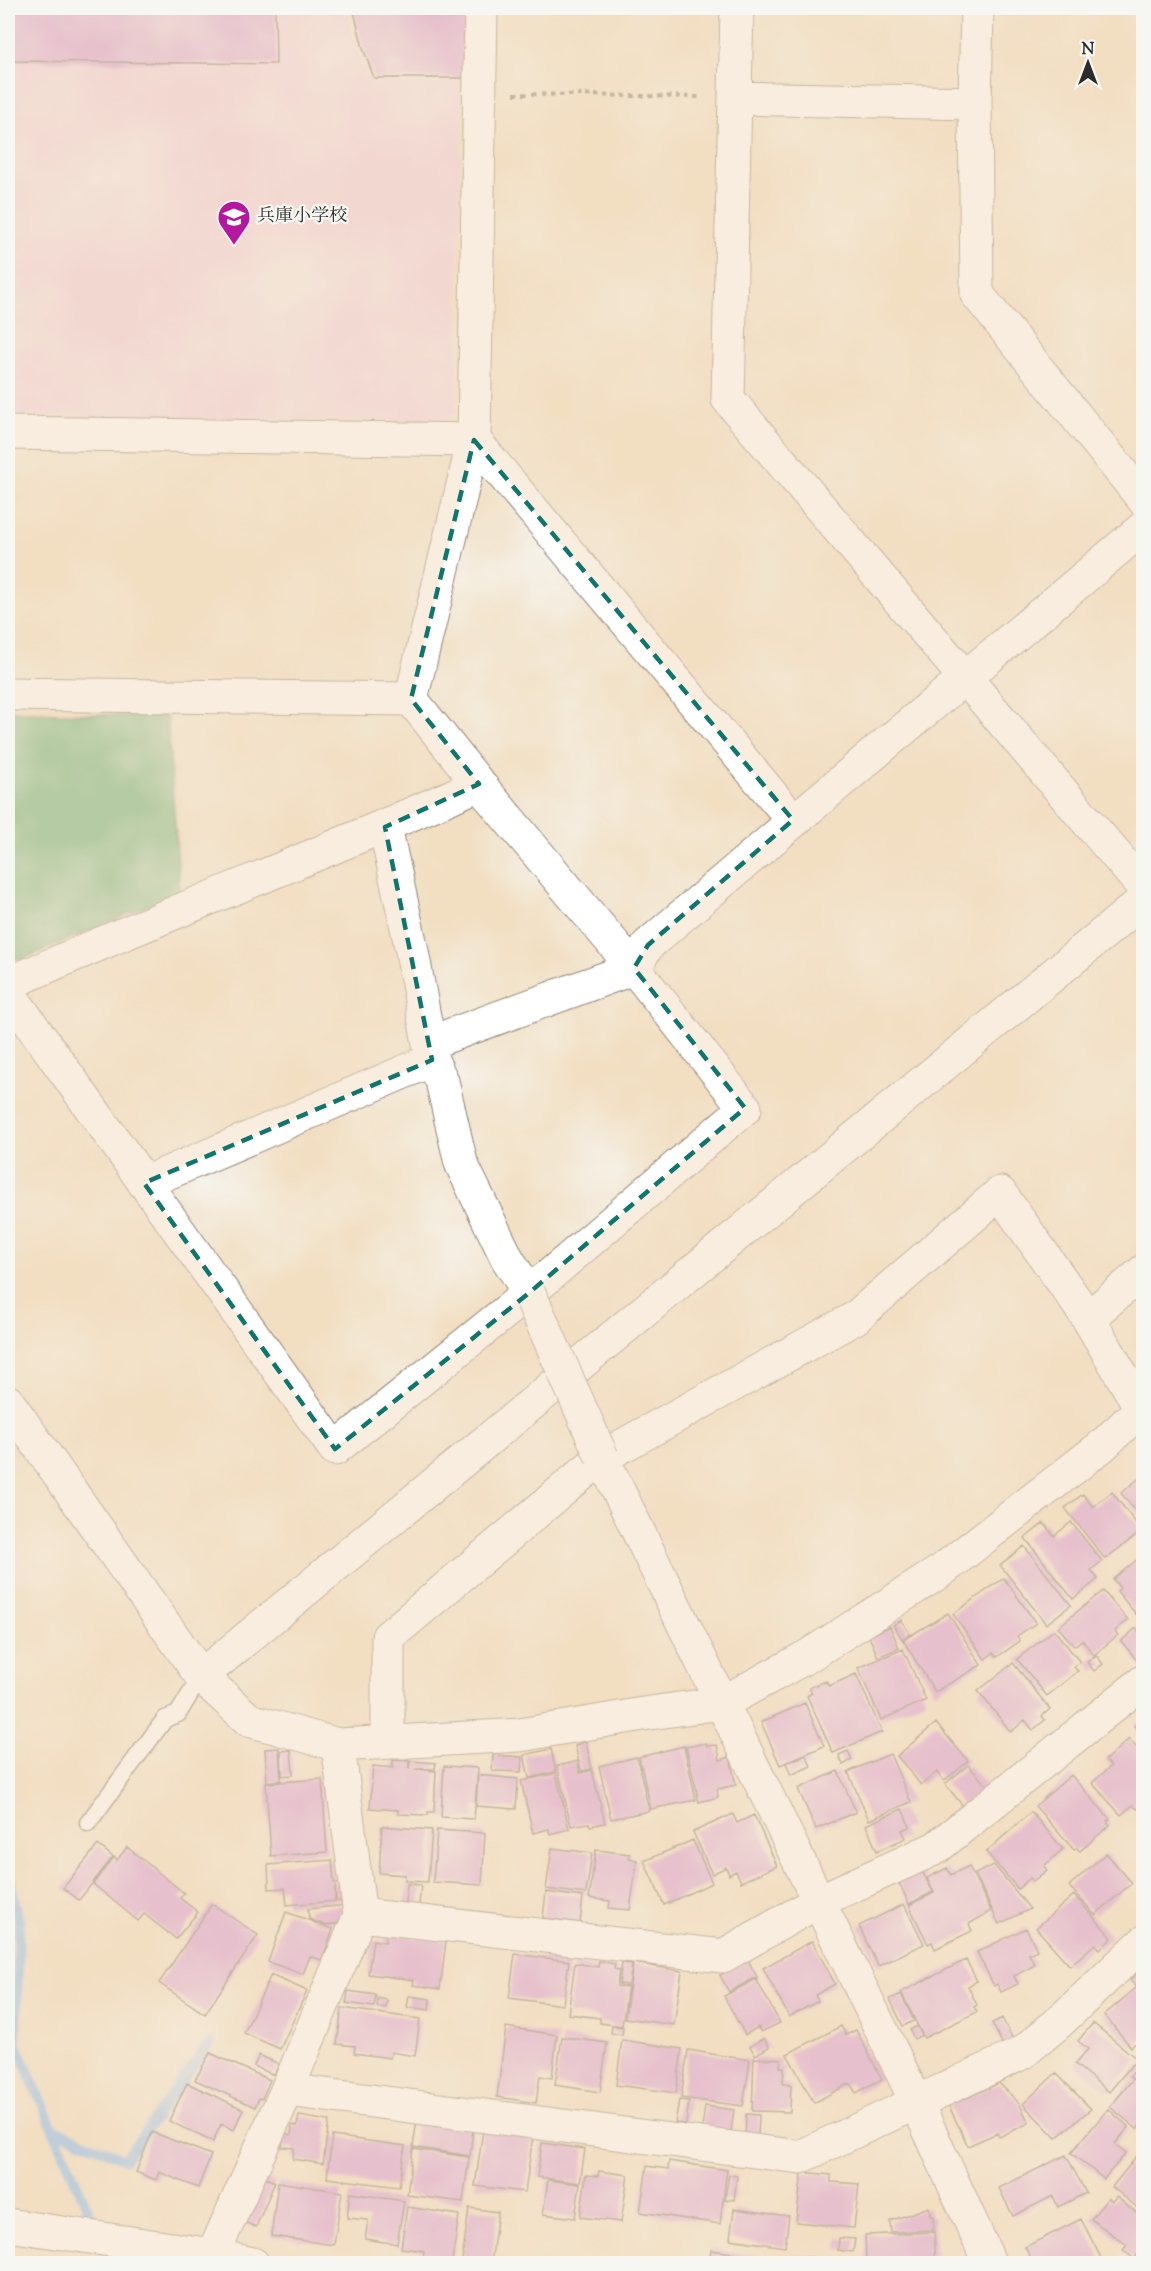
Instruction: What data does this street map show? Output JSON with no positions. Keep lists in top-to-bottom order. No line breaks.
{"places":{"school or university":["兵庫小学校"]},"north":"top"}
